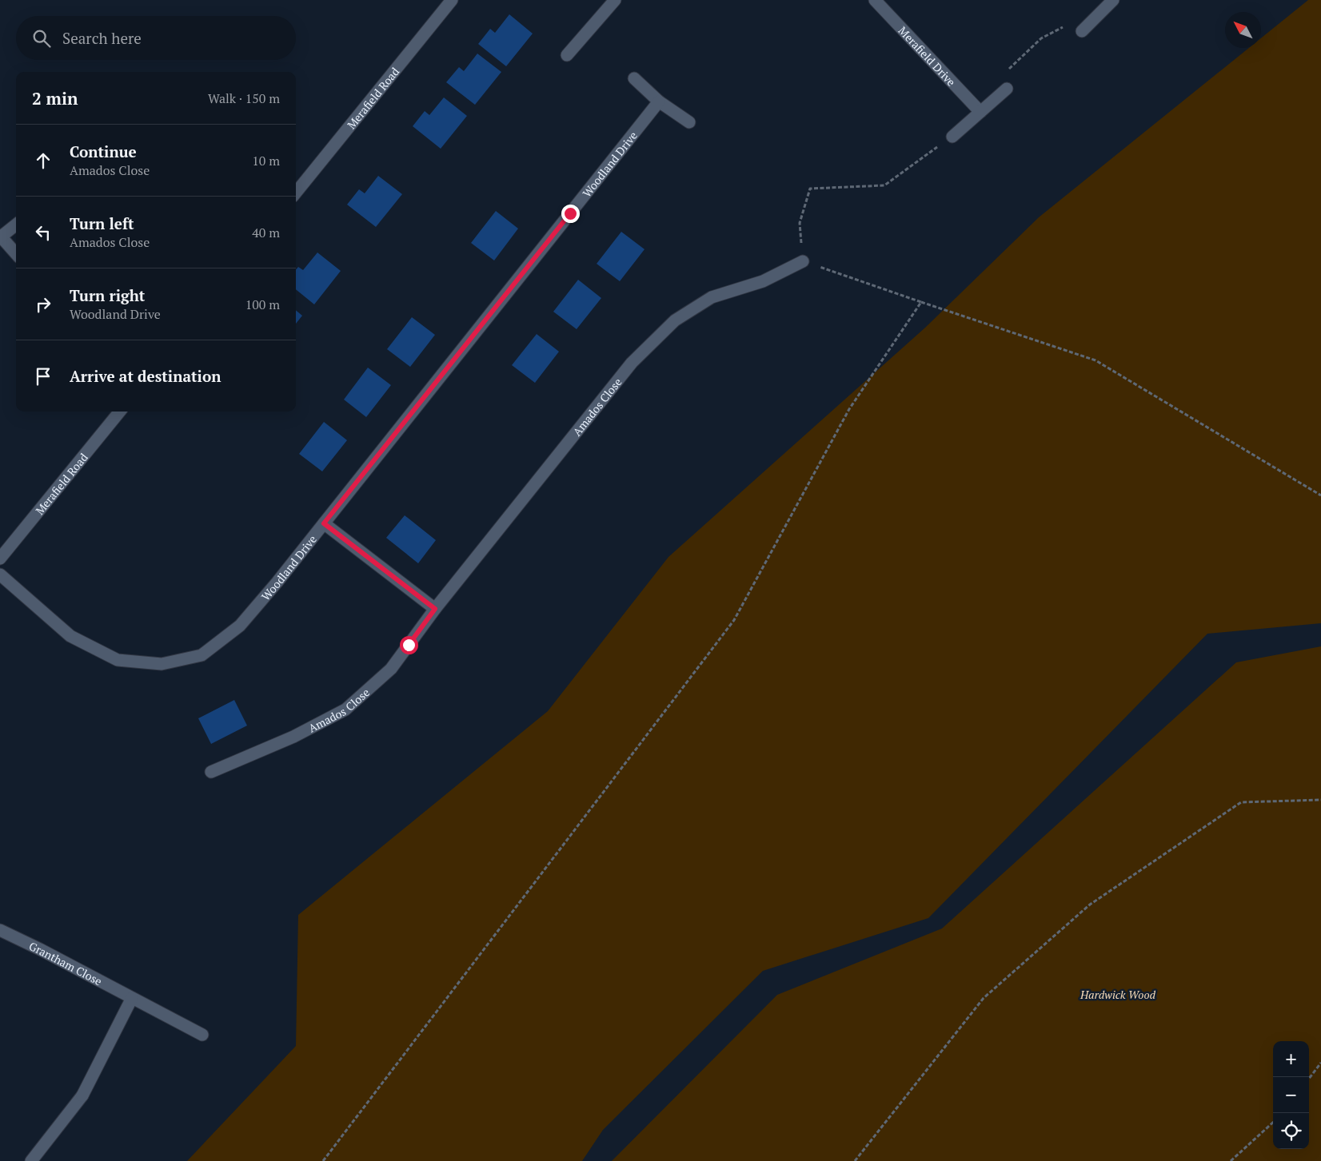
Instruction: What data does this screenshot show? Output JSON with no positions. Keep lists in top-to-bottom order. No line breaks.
{"streets":{"street":["Merafield Drive","Merafield Road","Woodland Drive","Amados Close","Grantham Close"]},"parks":["Hardwick Wood"],"north":"top left","page":{"search":"Search here","heading":["2 min","Walk · 150 m"],"list":[["Continue","Amados Close","10 m"],["Turn left","Amados Close","40 m"],["Turn right","Woodland Drive","100 m"],"Arrive at destination"],"map_buttons":["+","−"]}}
